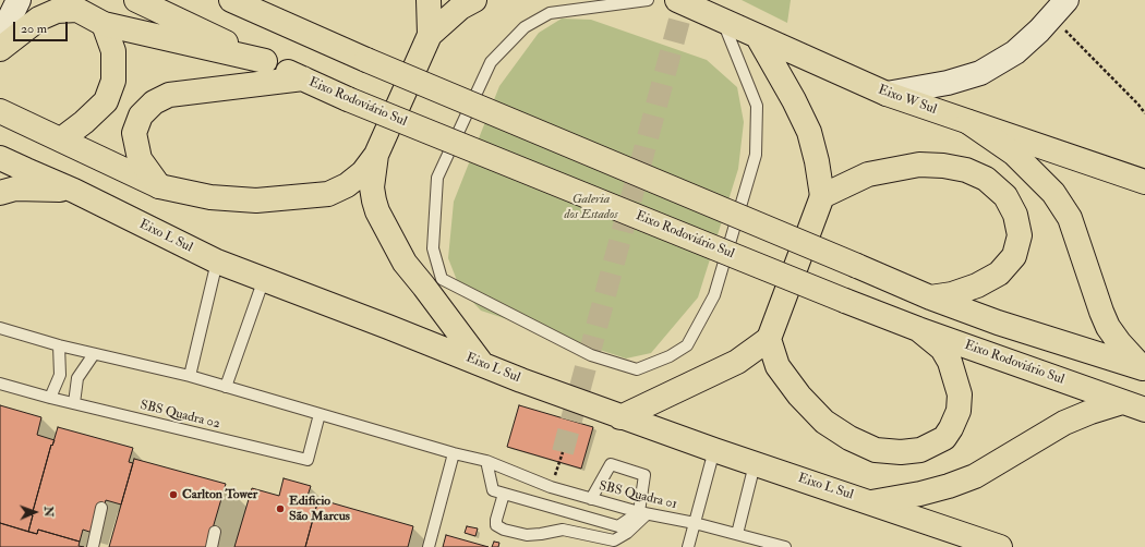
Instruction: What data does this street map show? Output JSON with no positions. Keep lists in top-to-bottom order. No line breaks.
{"streets":{"main road":["Eixo W Sul","Eixo Rodoviário Sul","Eixo L Sul"],"lane":["SBS Quadra 02","SBS Quadra 01"]},"parks":["Galeria dos Estados"],"places":["Carlton Tower","Edificio São Marcus"],"scale_bar":"20 m","north":"right"}
